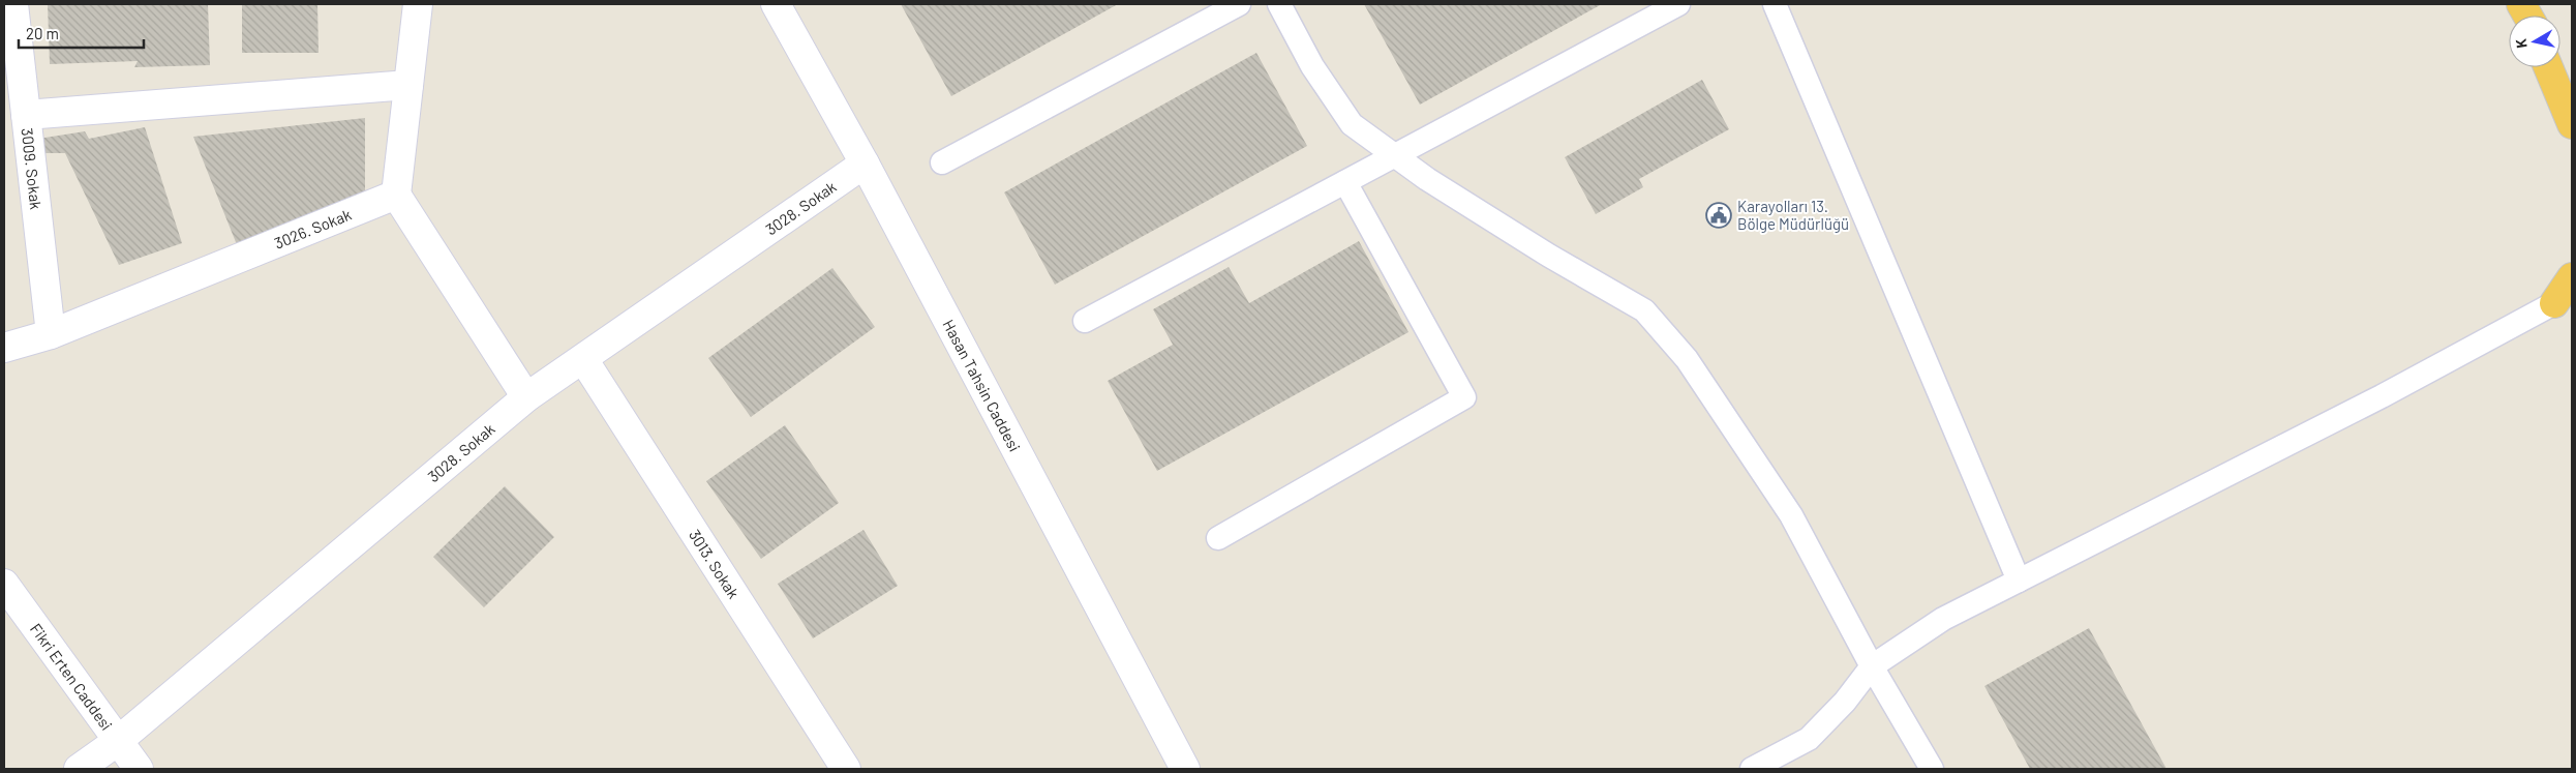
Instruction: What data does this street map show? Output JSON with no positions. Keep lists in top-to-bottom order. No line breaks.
{"streets":{"street":["3009. Sokak","3028. Sokak","3026. Sokak","Hasan Tahsin Caddesi","3013. Sokak","Fikri Erten Caddesi"]},"crossings":[["3009. Sokak","3026. Sokak"],["3028. Sokak","Hasan Tahsin Caddesi"],["3028. Sokak","3013. Sokak"],["3028. Sokak","Fikri Erten Caddesi"]],"places":{"public building":["Karayolları 13. Bölge Müdürlüğü"]},"scale_bar":"20 m","north":"left"}
